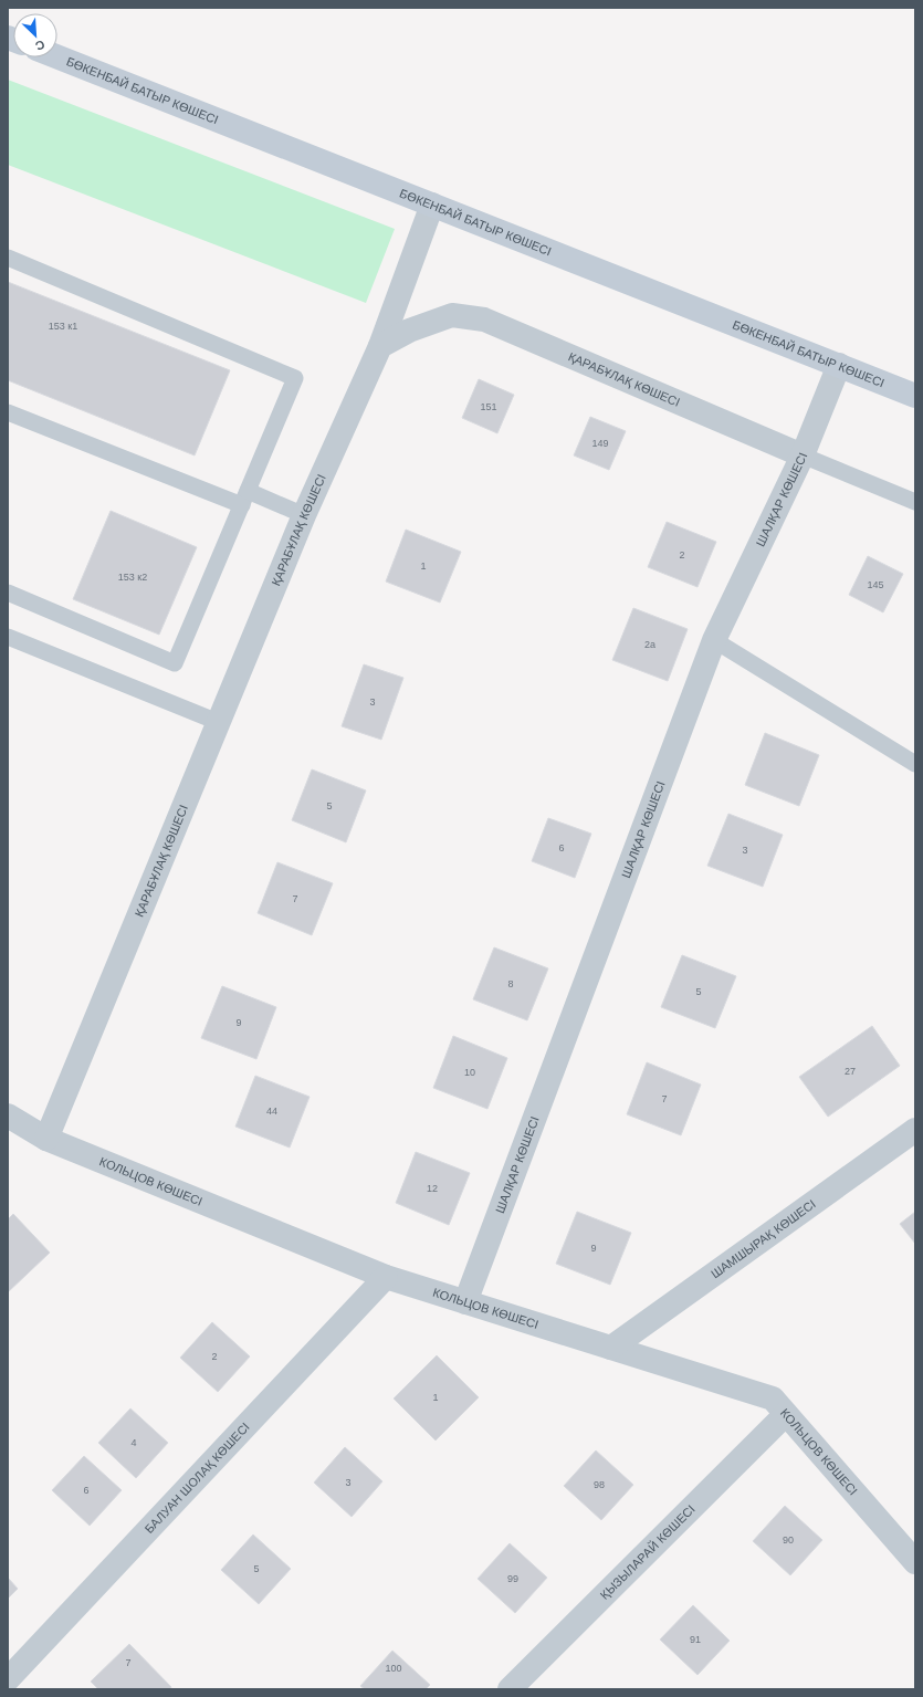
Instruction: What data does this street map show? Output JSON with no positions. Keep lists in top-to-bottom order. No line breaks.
{"streets":{"main road":["БӨКЕНБАЙ БАТЫР КӨШЕСІ"],"street":["ҚАРАБҰЛАҚ КӨШЕСІ","ШАЛҚАР КӨШЕСІ","КОЛЬЦОВ КӨШЕСІ","ШАМШЫРАҚ КӨШЕСІ","БАЛУАН ШОЛАҚ КӨШЕСІ","ҚЫЗЫЛАРАЙ КӨШЕСІ"]},"crossings":[["БӨКЕНБАЙ БАТЫР КӨШЕСІ","ШАЛҚАР КӨШЕСІ"],["ҚАРАБҰЛАҚ КӨШЕСІ","ШАЛҚАР КӨШЕСІ"],["ҚАРАБҰЛАҚ КӨШЕСІ","КОЛЬЦОВ КӨШЕСІ"],["ШАЛҚАР КӨШЕСІ","КОЛЬЦОВ КӨШЕСІ"],["КОЛЬЦОВ КӨШЕСІ","ШАМШЫРАҚ КӨШЕСІ"],["КОЛЬЦОВ КӨШЕСІ","БАЛУАН ШОЛАҚ КӨШЕСІ"],["КОЛЬЦОВ КӨШЕСІ","ҚЫЗЫЛАРАЙ КӨШЕСІ"]],"house_numbers":["153 к1","151","149","2","1","153 к2","145","2а","3","5","6","3","7","8","5","9","27","10","7","44","12","9","2","1","4","3","98","6","90","5","99","91","7","100"],"north":"bottom right"}
